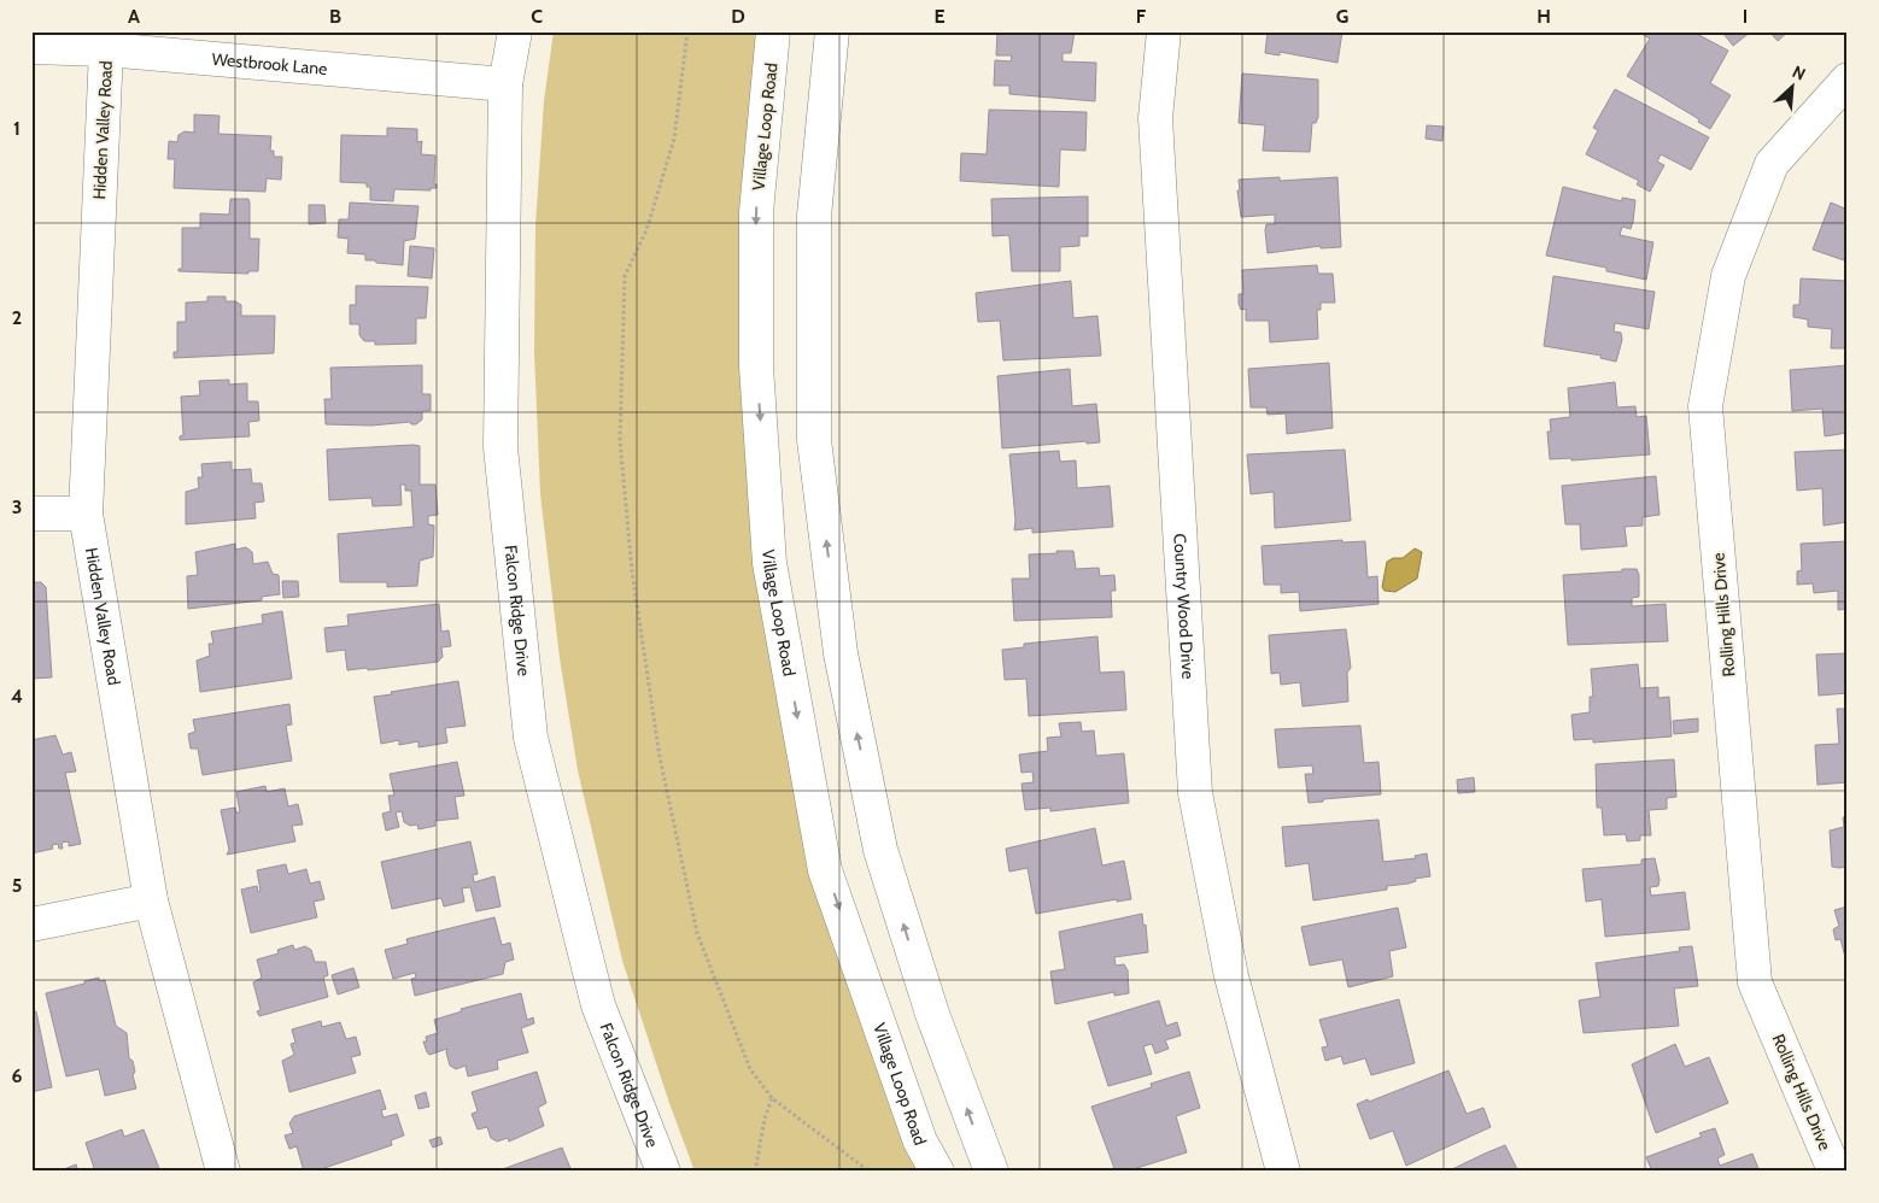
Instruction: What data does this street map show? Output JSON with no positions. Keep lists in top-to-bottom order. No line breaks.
{"streets":{"street":["Westbrook Lane","Village Loop Road","Hidden Valley Road","Country Wood Drive","Falcon Ridge Drive","Rolling Hills Drive"]},"crossings":[["Westbrook Lane","Hidden Valley Road"],["Westbrook Lane","Falcon Ridge Drive"]],"north":"top right","grid":{"columns":["A","B","C","D","E","F","G","H","I"],"rows":["1","2","3","4","5","6"]}}
